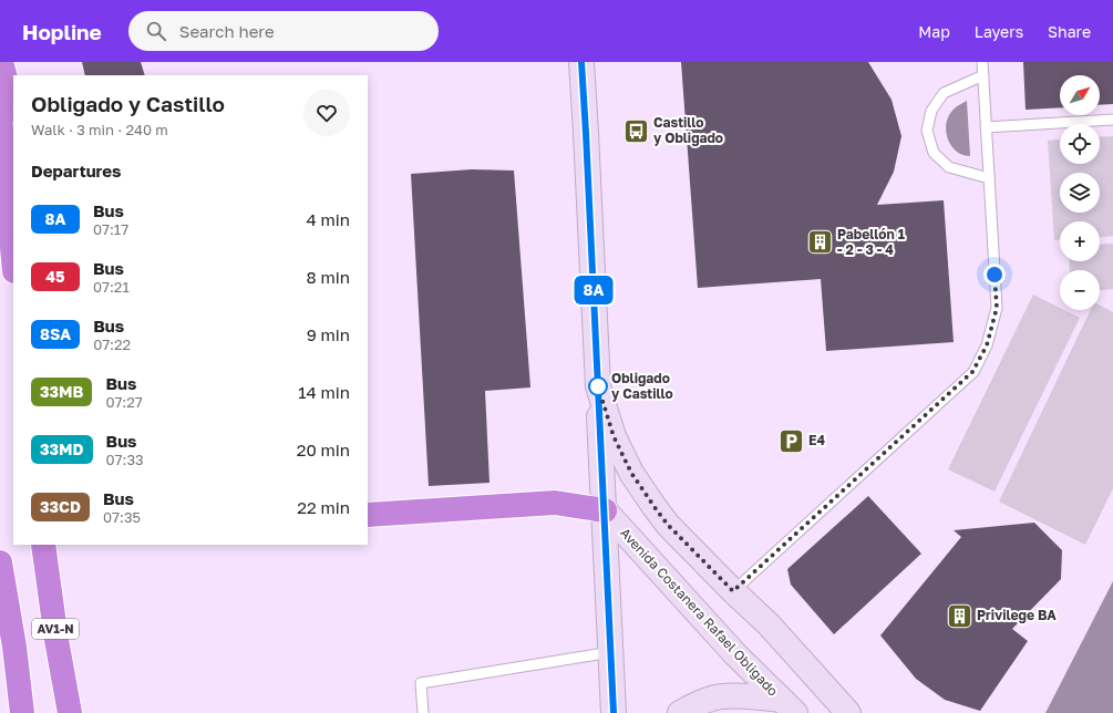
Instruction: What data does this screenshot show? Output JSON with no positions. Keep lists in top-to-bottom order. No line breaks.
{"streets":{"highway":["AV1-N"],"main road":["Avenida Costanera Rafael Obligado"]},"places":{"bus stop":["Castillo y Obligado"],"building":["Pabellón 1 - 2 - 3 - 4","Privilege BA"],"other":["Obligado y Castillo"],"parking":["E4"]},"lines":["bus line 8A"],"north":"top right","page":{"header":"Hopline","search":"Search here","nav":["Map","Layers","Share"],"on_map":"8A","map_buttons":["+","−"],"heading":[["Obligado y Castillo","Walk · 3 min · 240 m"],"Departures"],"list":[{"mark":"8A","name":"Bus","note":"07:17","value":"4 min"},{"mark":"45","name":"Bus","note":"07:21","value":"8 min"},{"mark":"8SA","name":"Bus","note":"07:22","value":"9 min"},{"mark":"33MB","name":"Bus","note":"07:27","value":"14 min"},{"mark":"33MD","name":"Bus","note":"07:33","value":"20 min"},{"mark":"33CD","name":"Bus","note":"07:35","value":"22 min"}]}}
